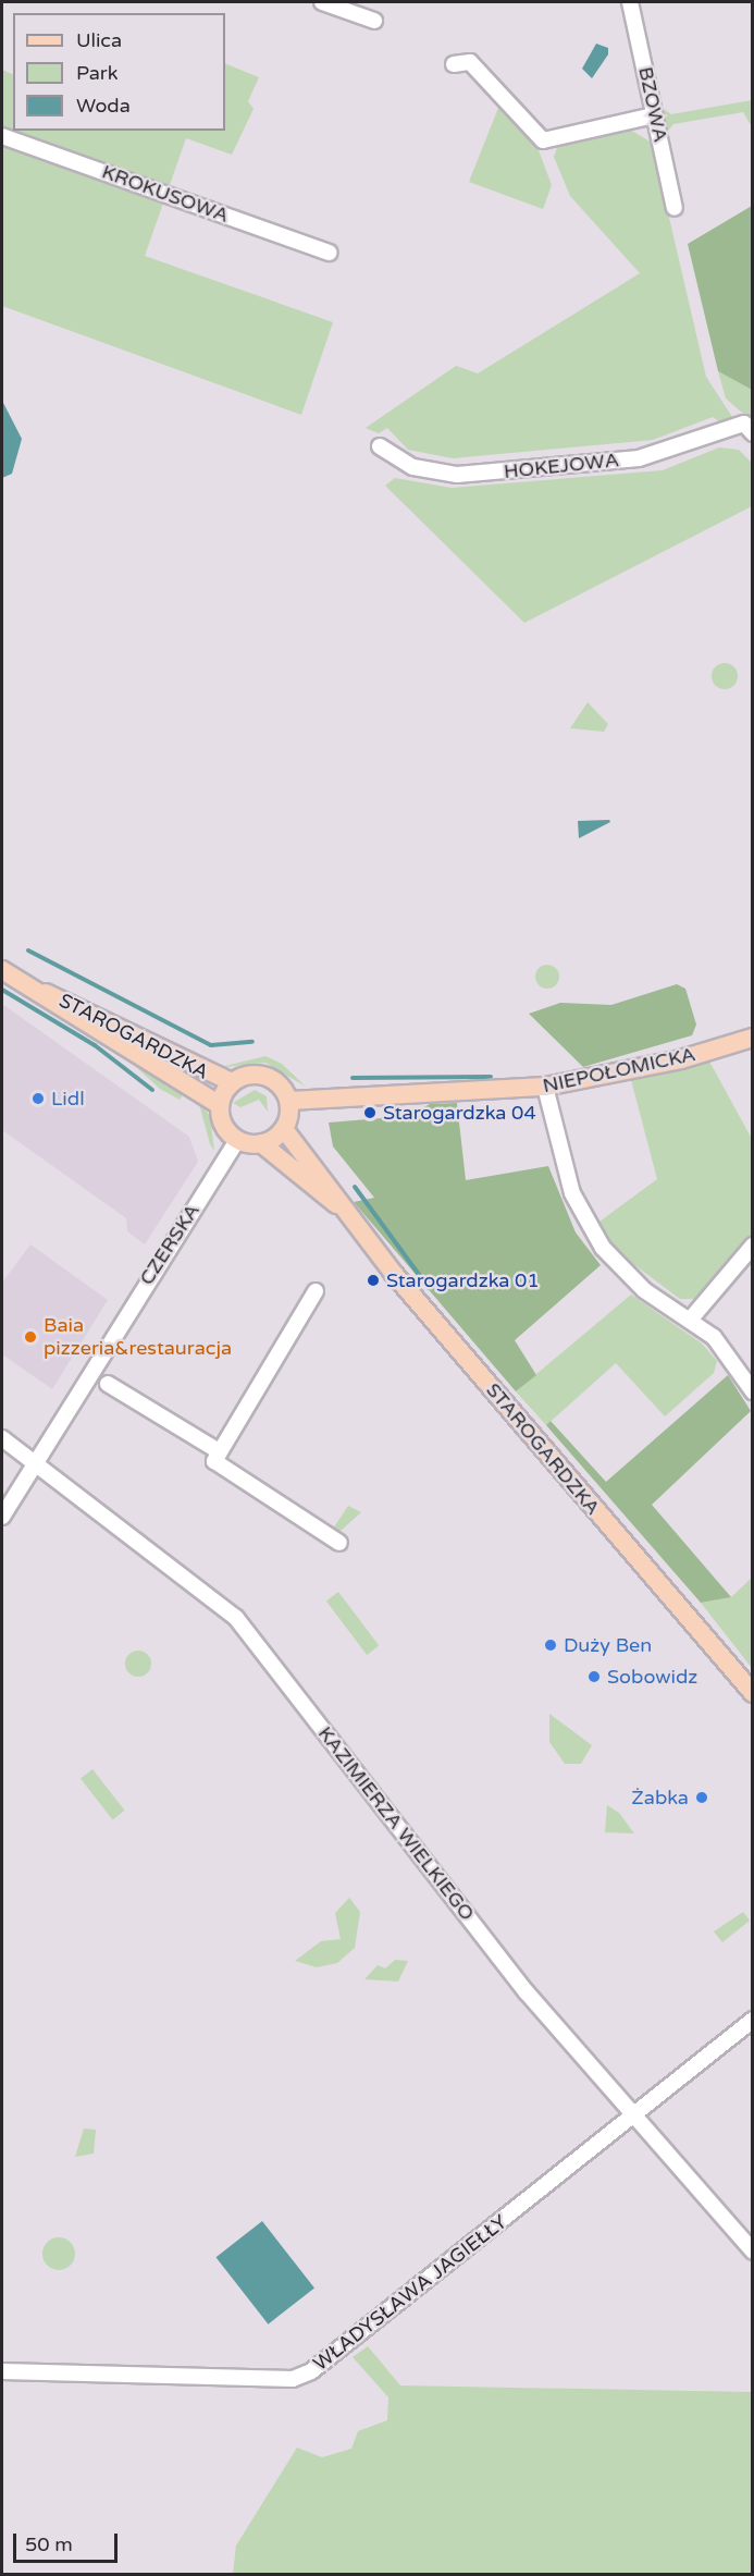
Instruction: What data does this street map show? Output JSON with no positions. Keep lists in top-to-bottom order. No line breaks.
{"streets":{"main road":["STAROGARDZKA","NIEPOŁOMICKA"],"street":["BZOWA","KROKUSOWA","HOKEJOWA","CZERSKA","KAZIMIERZA WIELKIEGO","WŁADYSŁAWA JAGIEŁŁY"]},"crossings":[["STAROGARDZKA","NIEPOŁOMICKA"],["STAROGARDZKA","CZERSKA"],["NIEPOŁOMICKA","CZERSKA"],["CZERSKA","KAZIMIERZA WIELKIEGO"],["KAZIMIERZA WIELKIEGO","WŁADYSŁAWA JAGIEŁŁY"]],"places":["Lidl","Starogardzka 04","Starogardzka 01","Baia pizzeria&restauracja","Duży Ben","Sobowidz","Żabka"],"legend":["Ulica","Park","Woda"],"scale_bar":"50 m"}
